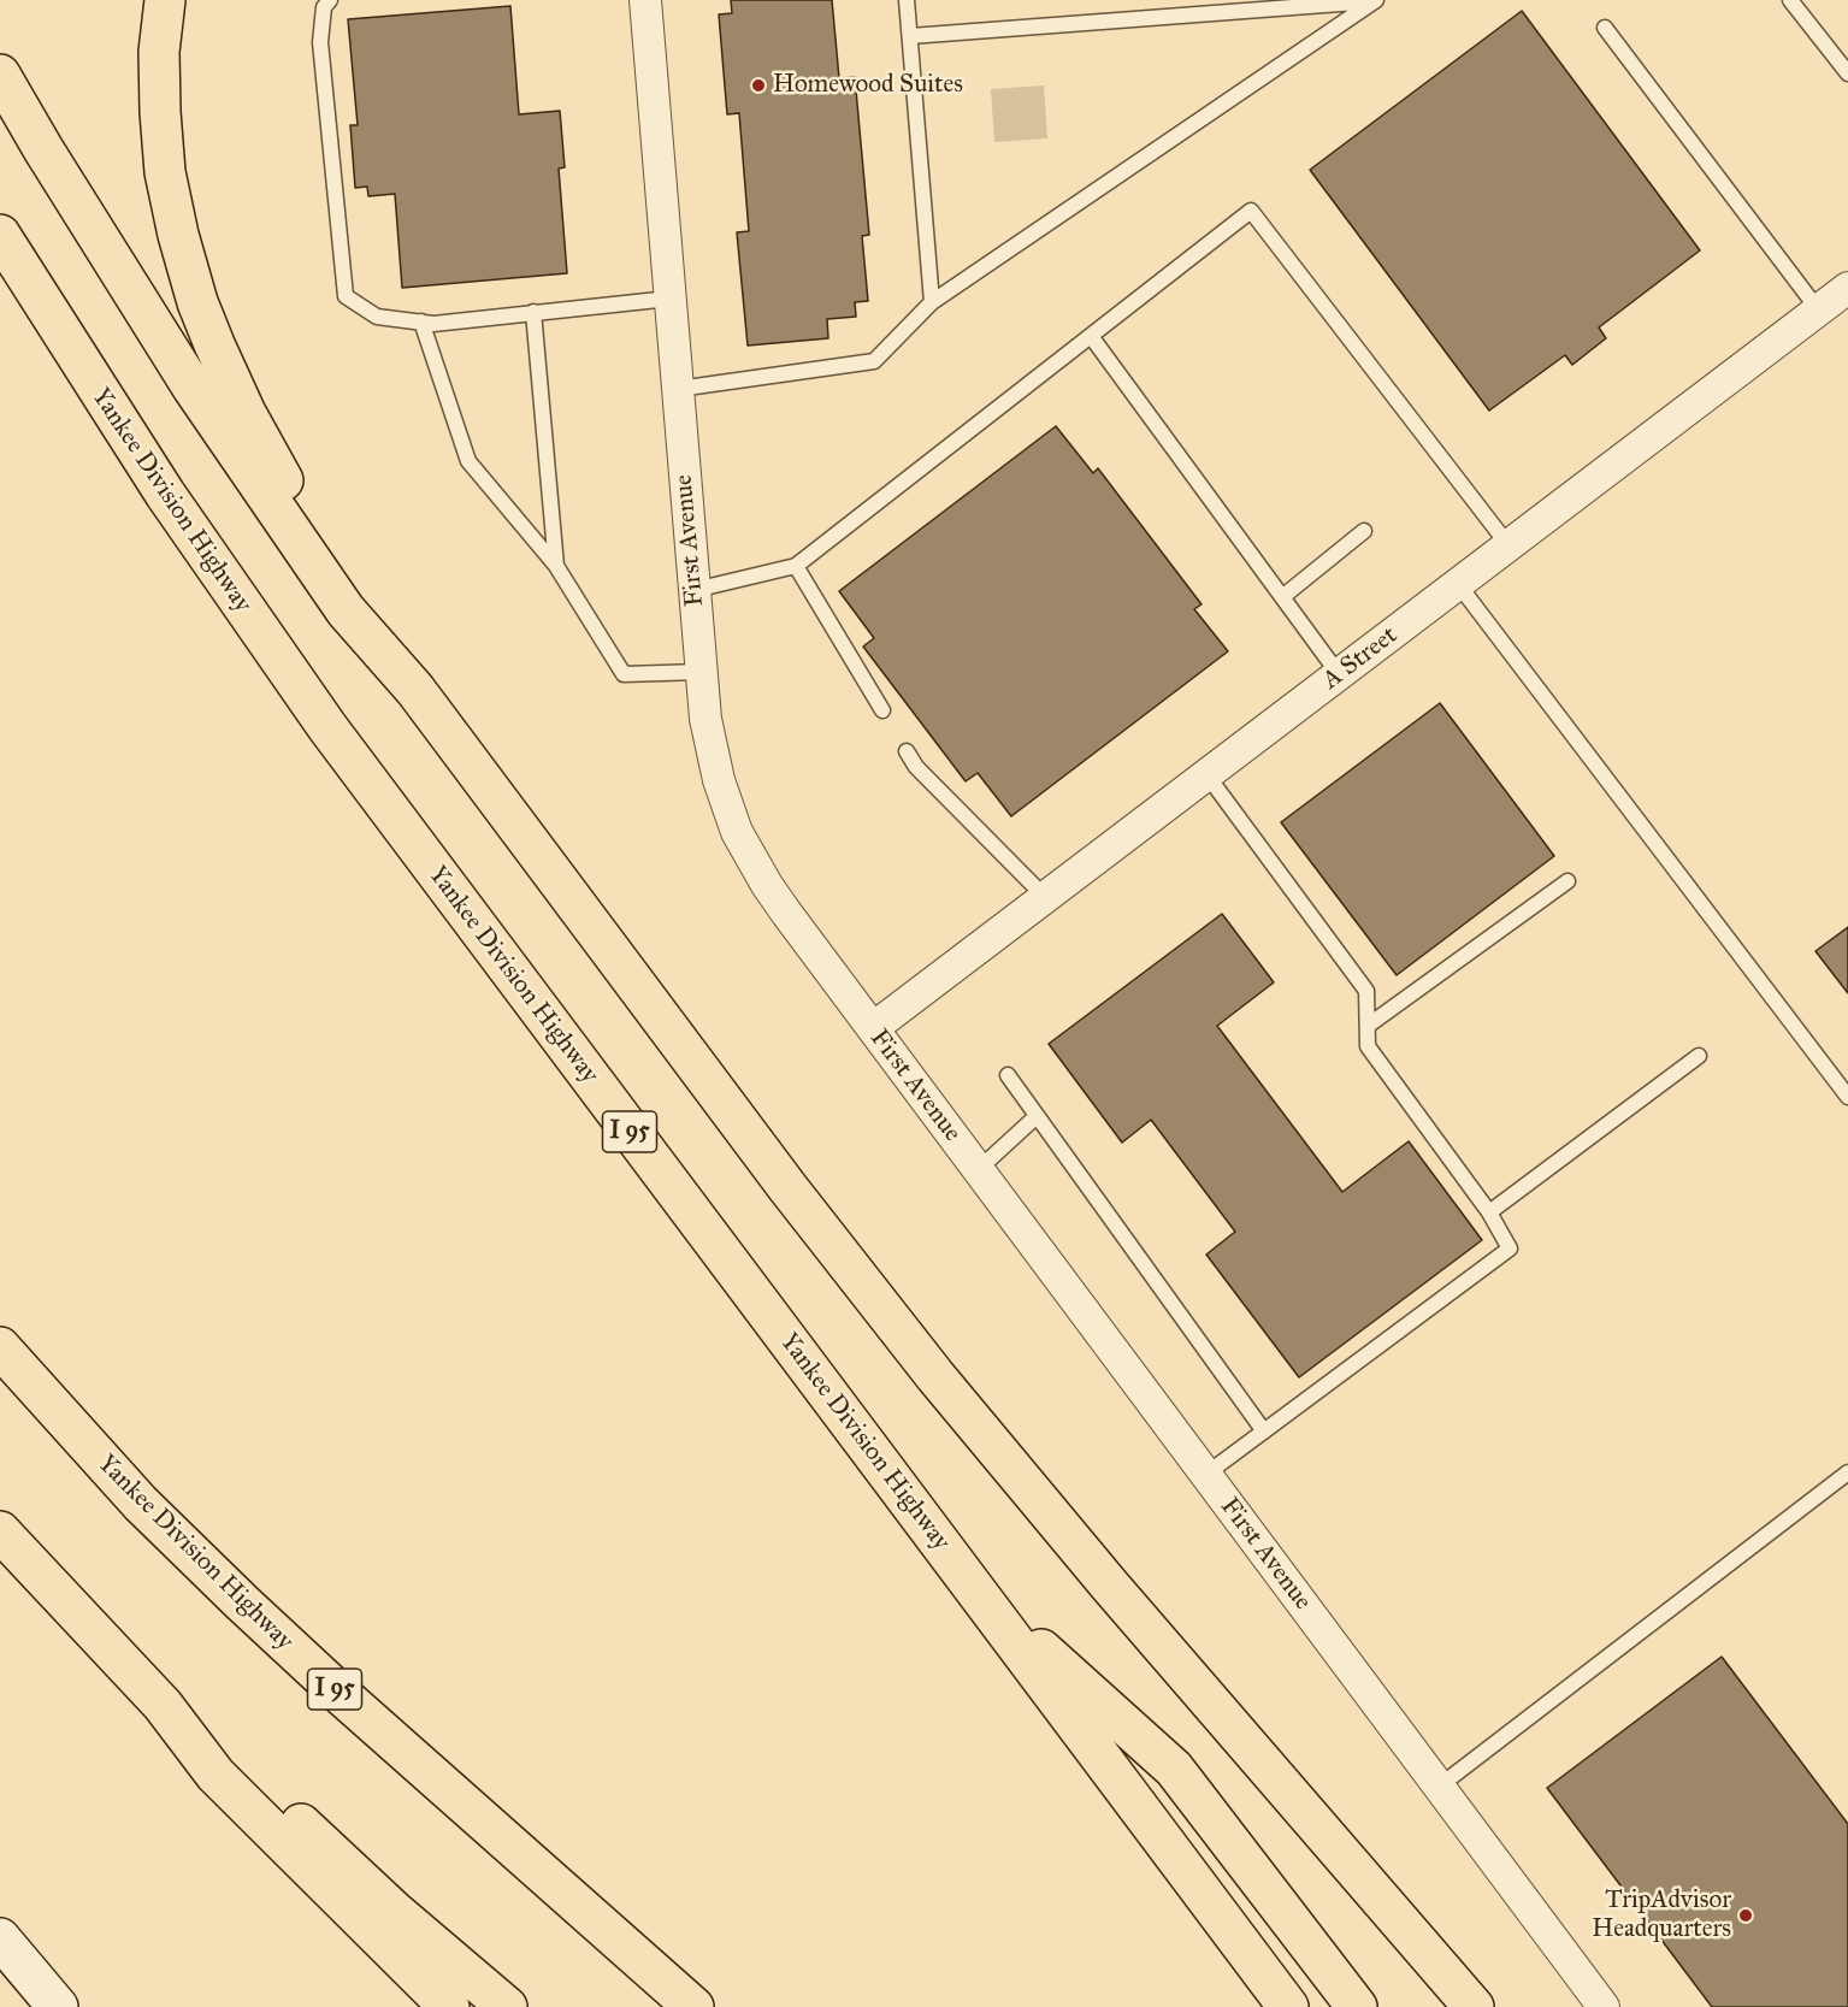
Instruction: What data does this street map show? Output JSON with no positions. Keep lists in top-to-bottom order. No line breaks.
{"streets":{"highway":["Yankee Division Highway","I 95"],"street":["First Avenue","A Street"]},"crossings":[["First Avenue","A Street"]],"places":["Homewood Suites","TripAdvisor Headquarters"]}
